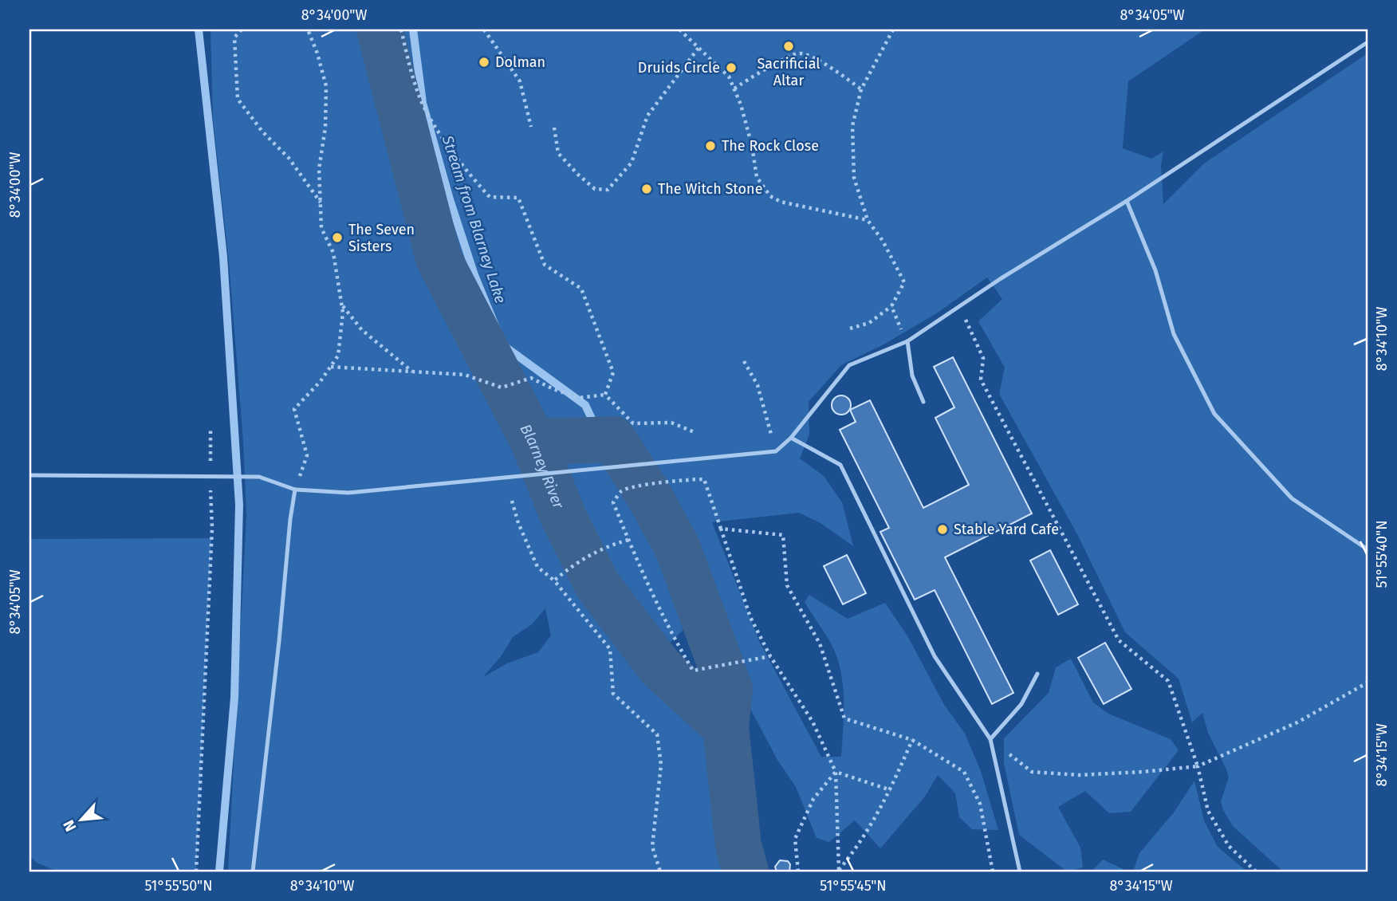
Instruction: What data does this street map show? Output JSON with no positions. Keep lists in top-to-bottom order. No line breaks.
{"water":["Stream from Blarney Lake","Blarney River"],"places":["Sacrificial Altar","Dolman","Druids Circle","The Rock Close","The Witch Stone","The Seven Sisters","Stable Yard Cafe"],"north":"bottom left","coordinates":["8°34'00\"W","8°34'05\"W","8°34'10\"W","51°55'40\"N","8°34'15\"W","51°55'50\"N","51°55'45\"N"]}
